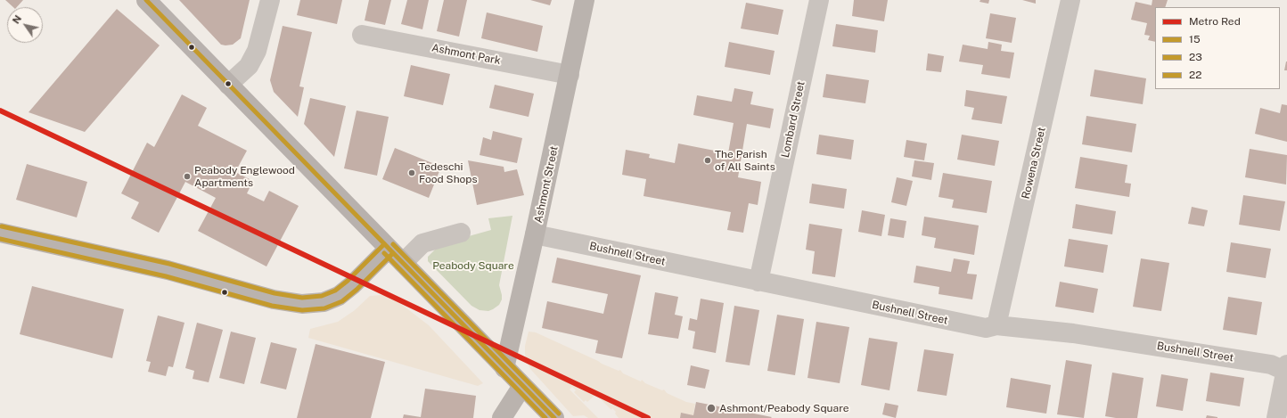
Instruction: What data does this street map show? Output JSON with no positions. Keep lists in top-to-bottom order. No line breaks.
{"streets":{"main road":["Ashmont Street"],"street":["Ashmont Park","Lombard Street","Rowena Street","Bushnell Street"]},"crossings":[["Ashmont Park","Ashmont Street"],["Lombard Street","Bushnell Street"],["Rowena Street","Bushnell Street"],["Ashmont Street","Bushnell Street"]],"parks":["Peabody Square"],"places":["The Parish of All Saints","Tedeschi Food Shops","Peabody Englewood Apartments","Ashmont/Peabody Square"],"lines":["transit line 15","metro line Red","transit line 22","transit line 23"],"legend":["Metro Red","15","23","22"],"north":"top left"}
